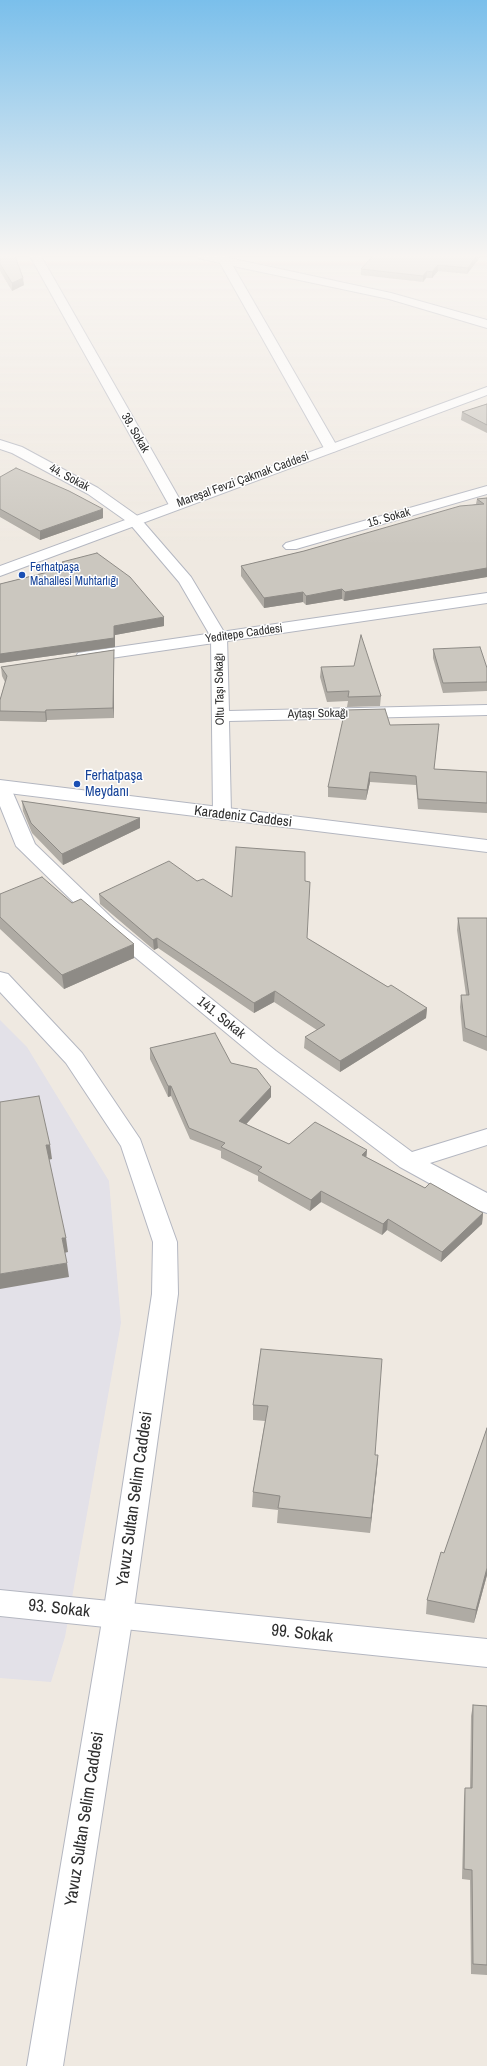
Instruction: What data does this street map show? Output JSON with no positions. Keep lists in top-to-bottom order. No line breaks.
{"streets":{"street":["39. Sokak","44. Sokak","Mareşal Fevzi Çakmak Caddesi","15. Sokak","Yeditepe Caddesi","Oltu Taşı Sokağı","Aytaşı Sokağı","Karadeniz Caddesi","141. Sokak","Yavuz Sultan Selim Caddesi","93. Sokak","99. Sokak"]},"crossings":[["39. Sokak","Mareşal Fevzi Çakmak Caddesi"],["44. Sokak","Mareşal Fevzi Çakmak Caddesi"],["44. Sokak","Oltu Taşı Sokağı"],["Mareşal Fevzi Çakmak Caddesi","Oltu Taşı Sokağı"],["Yeditepe Caddesi","Oltu Taşı Sokağı"],["Oltu Taşı Sokağı","Aytaşı Sokağı"],["Oltu Taşı Sokağı","Karadeniz Caddesi"],["Karadeniz Caddesi","141. Sokak"],["Yavuz Sultan Selim Caddesi","93. Sokak"],["Yavuz Sultan Selim Caddesi","99. Sokak"],["93. Sokak","99. Sokak"]],"places":["Ferhatpaşa Mahallesi Muhtarlığı","Ferhatpaşa Meydanı"]}
